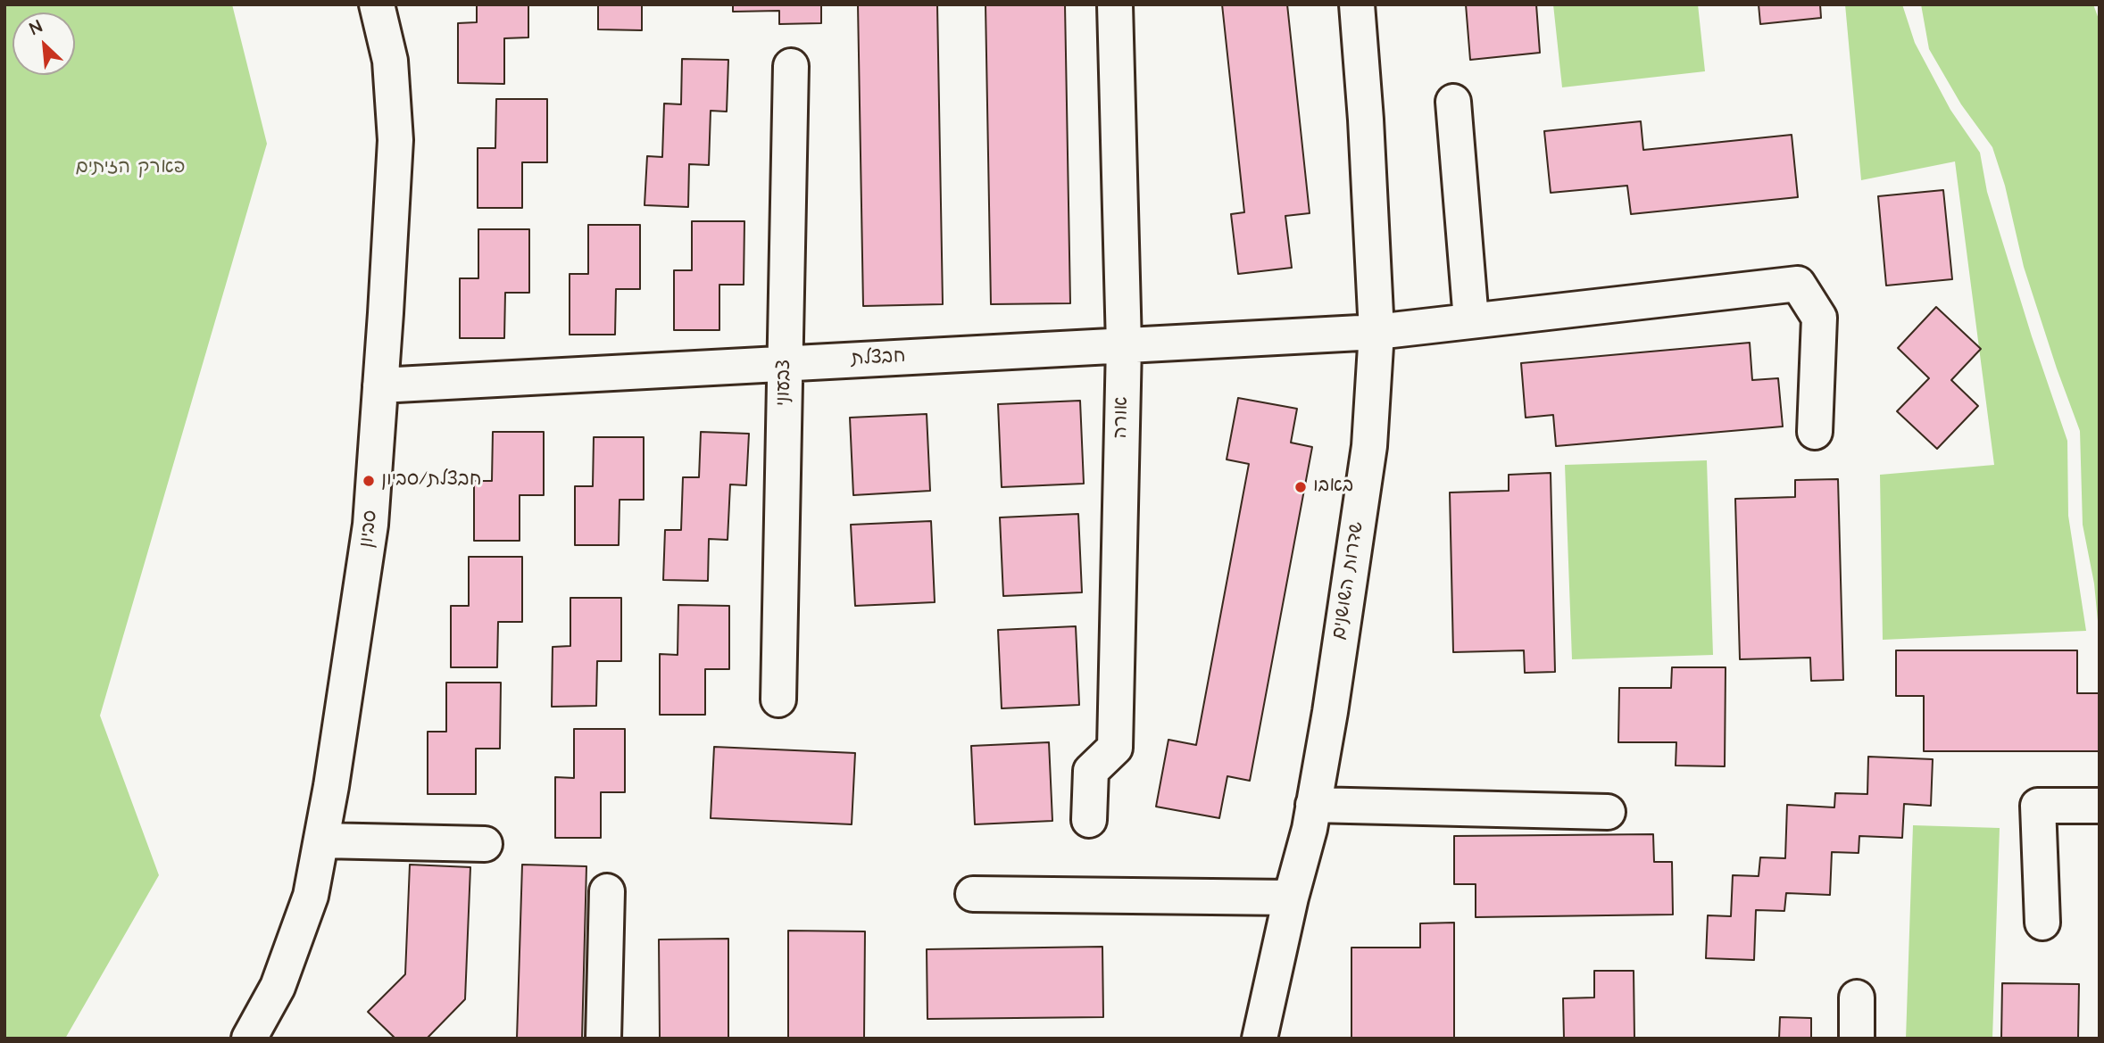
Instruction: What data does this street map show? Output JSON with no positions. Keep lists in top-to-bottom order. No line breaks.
{"streets":{"street":["חבצלת","צבעוני","אורה","סביון","שדרות השושנים"]},"crossings":[["חבצלת","צבעוני"],["חבצלת","אורה"],["חבצלת","סביון"],["חבצלת","שדרות השושנים"]],"parks":["פארק הזיתים"],"places":["חבצלת/סביון","באבו"],"north":"top left"}
